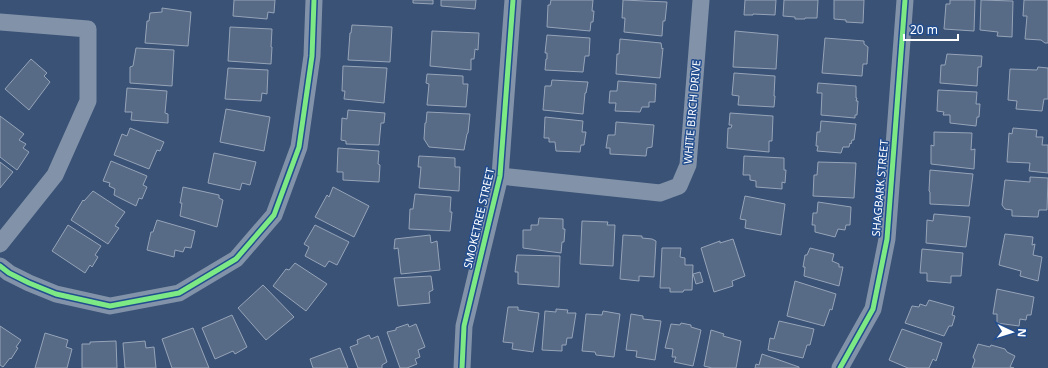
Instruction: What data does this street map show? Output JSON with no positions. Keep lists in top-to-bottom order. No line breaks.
{"streets":{"street":["WHITE BIRCH DRIVE","SHAGBARK STREET","SMOKETREE STREET"]},"crossings":[["WHITE BIRCH DRIVE","SMOKETREE STREET"]],"scale_bar":"20 m","north":"right"}
